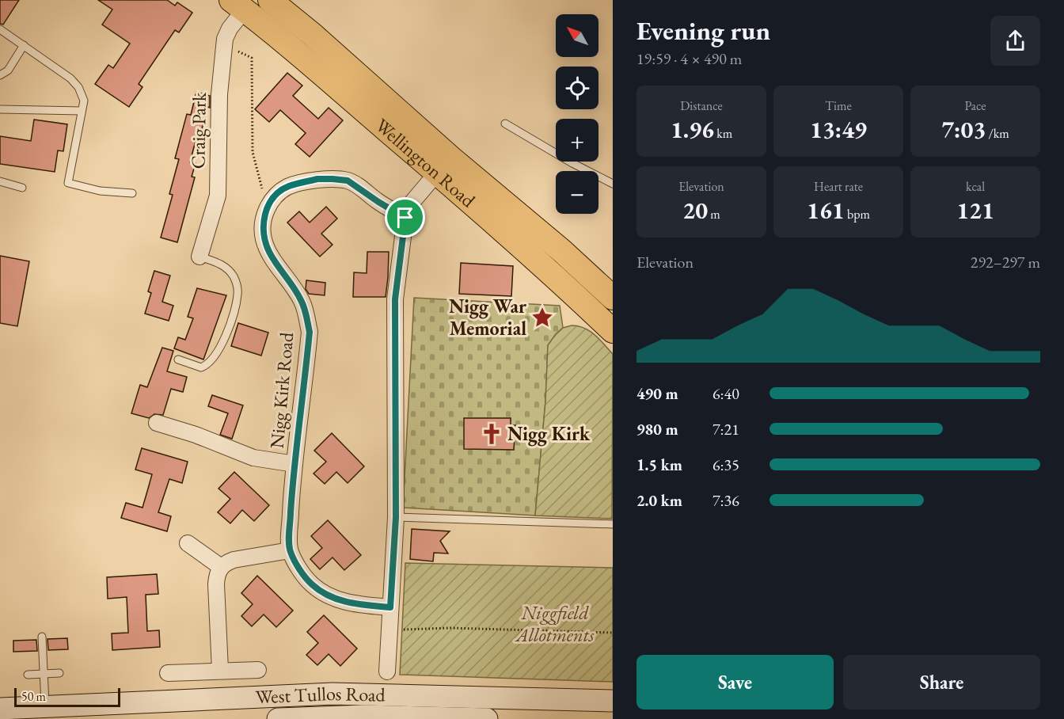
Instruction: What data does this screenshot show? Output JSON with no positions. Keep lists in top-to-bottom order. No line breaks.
{"streets":{"main road":["Wellington Road","West Tullos Road"],"street":["Craig Park","Nigg Kirk Road"]},"crossings":[["Craig Park","Wellington Road"]],"parks":["Niggfield Allotments"],"places":{"place":["Nigg War Memorial"],"church":["Nigg Kirk"]},"scale_bar":"50 m","north":"top left","page":{"heading":["Evening run","19:59 · 4 × 490 m"],"map_buttons":["+","−"],"stats":[["Distance","1.96 km"],["Time","13:49"],["Pace","7:03 /km"],["Elevation","20 m"],["Heart rate","161 bpm"],["kcal","121"]],"chart":["Elevation","292–297 m"],"list":[{"name":"490 m","note":"6:40"},{"name":"980 m","note":"7:21"},{"name":"1.5 km","note":"6:35"},{"name":"2.0 km","note":"7:36"}],"buttons":["Save","Share"],"scale":"50 m"}}
